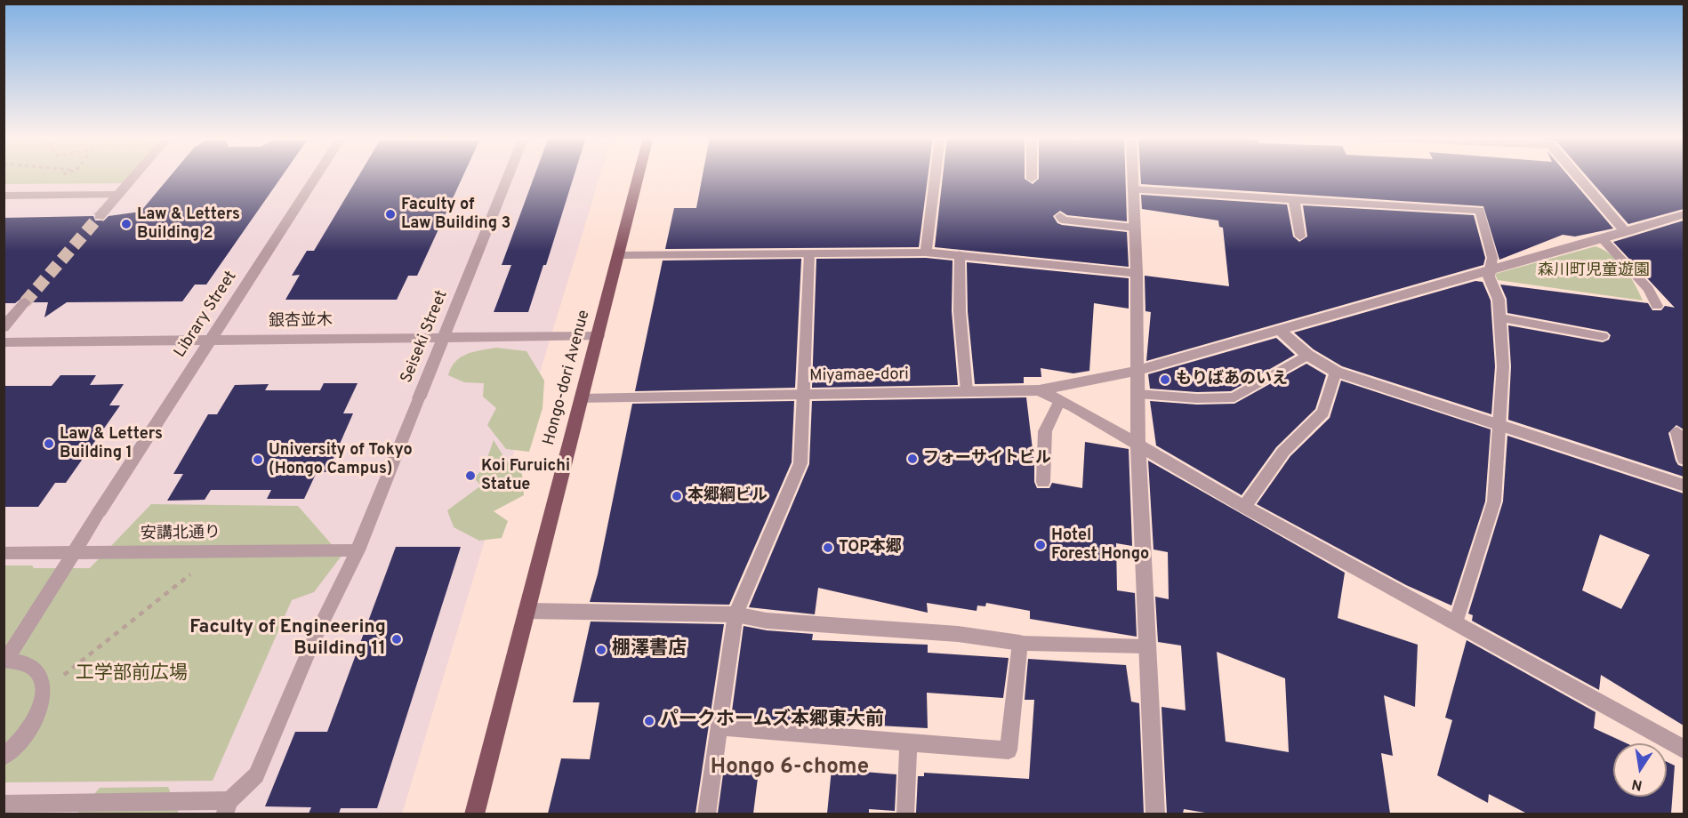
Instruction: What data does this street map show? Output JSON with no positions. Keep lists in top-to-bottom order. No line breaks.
{"streets":{"highway":["Hongo-dori Avenue"],"street":["Library Street","銀杏並木","Seiseki Street","Miyamae-dori"],"lane":["安講北通り"]},"crossings":[["Library Street","銀杏並木"],["銀杏並木","Seiseki Street"],["銀杏並木","Hongo-dori Avenue"],["Seiseki Street","安講北通り"],["Miyamae-dori","Hongo-dori Avenue"]],"districts":["Hongo 6-chome"],"parks":["森川町児童遊園","工学部前広場"],"places":["Faculty of Law Building 3","Law & Letters Building 2","もりばあのいえ","Law & Letters Building 1","フォーサイトビル","University of Tokyo (Hongo Campus)","Koi Furuichi Statue","本郷綱ビル","Hotel Forest Hongo","TOP本郷","Faculty of Engineering Building 11","棚澤書店","パークホームズ本郷東大前"],"north":"bottom"}
